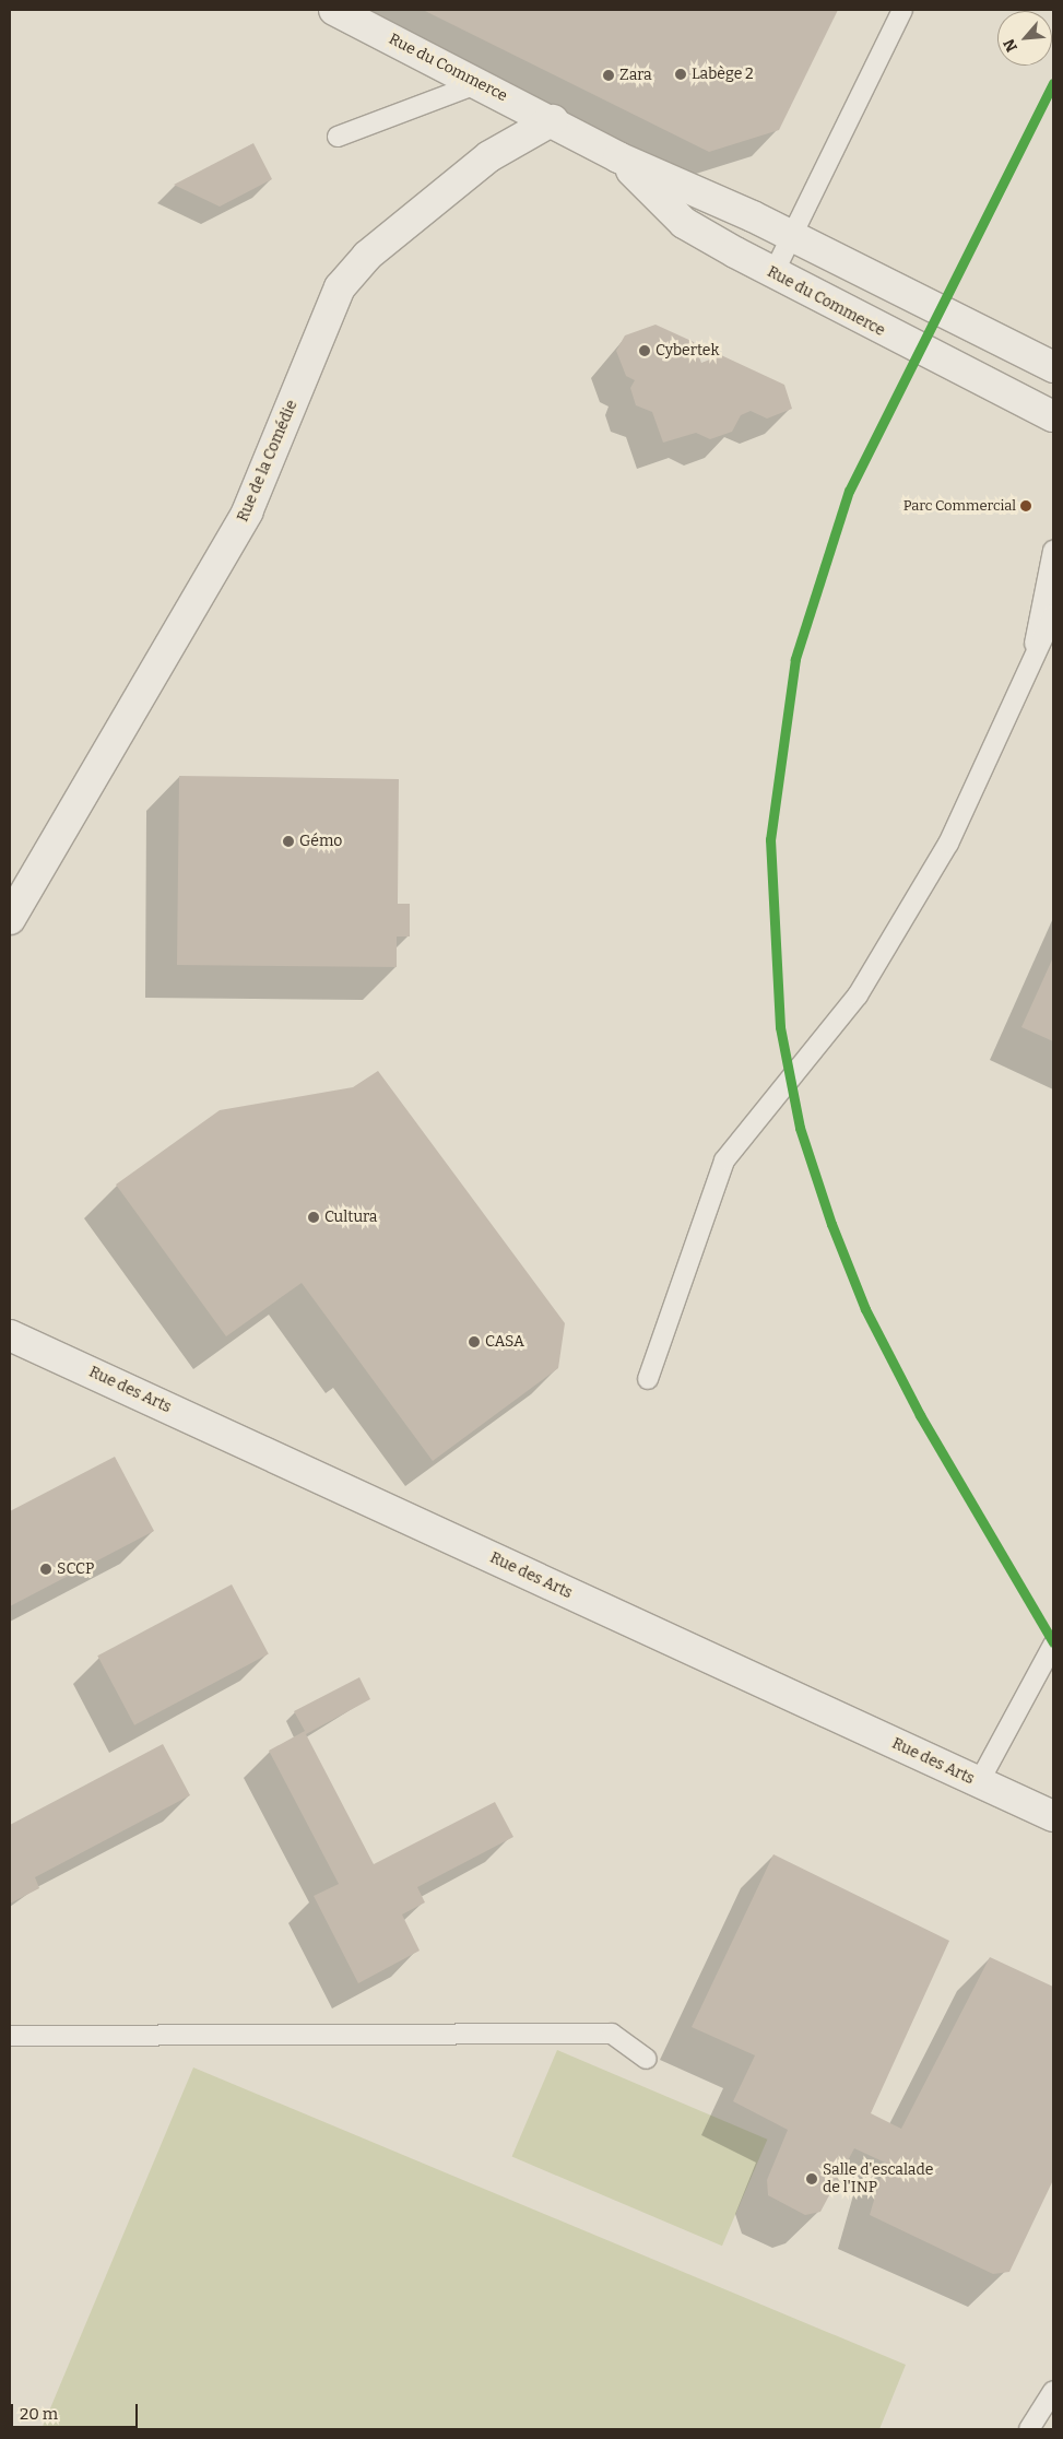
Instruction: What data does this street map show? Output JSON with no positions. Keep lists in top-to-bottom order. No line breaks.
{"streets":{"street":["Rue du Commerce","Rue de la Comédie","Rue des Arts"]},"crossings":[["Rue du Commerce","Rue de la Comédie"]],"places":["Labège 2","Zara","Cybertek","Parc Commercial","Gémo","Cultura","CASA","SCCP","Salle d'escalade de l'INP"],"scale_bar":"20 m","north":"bottom left"}
